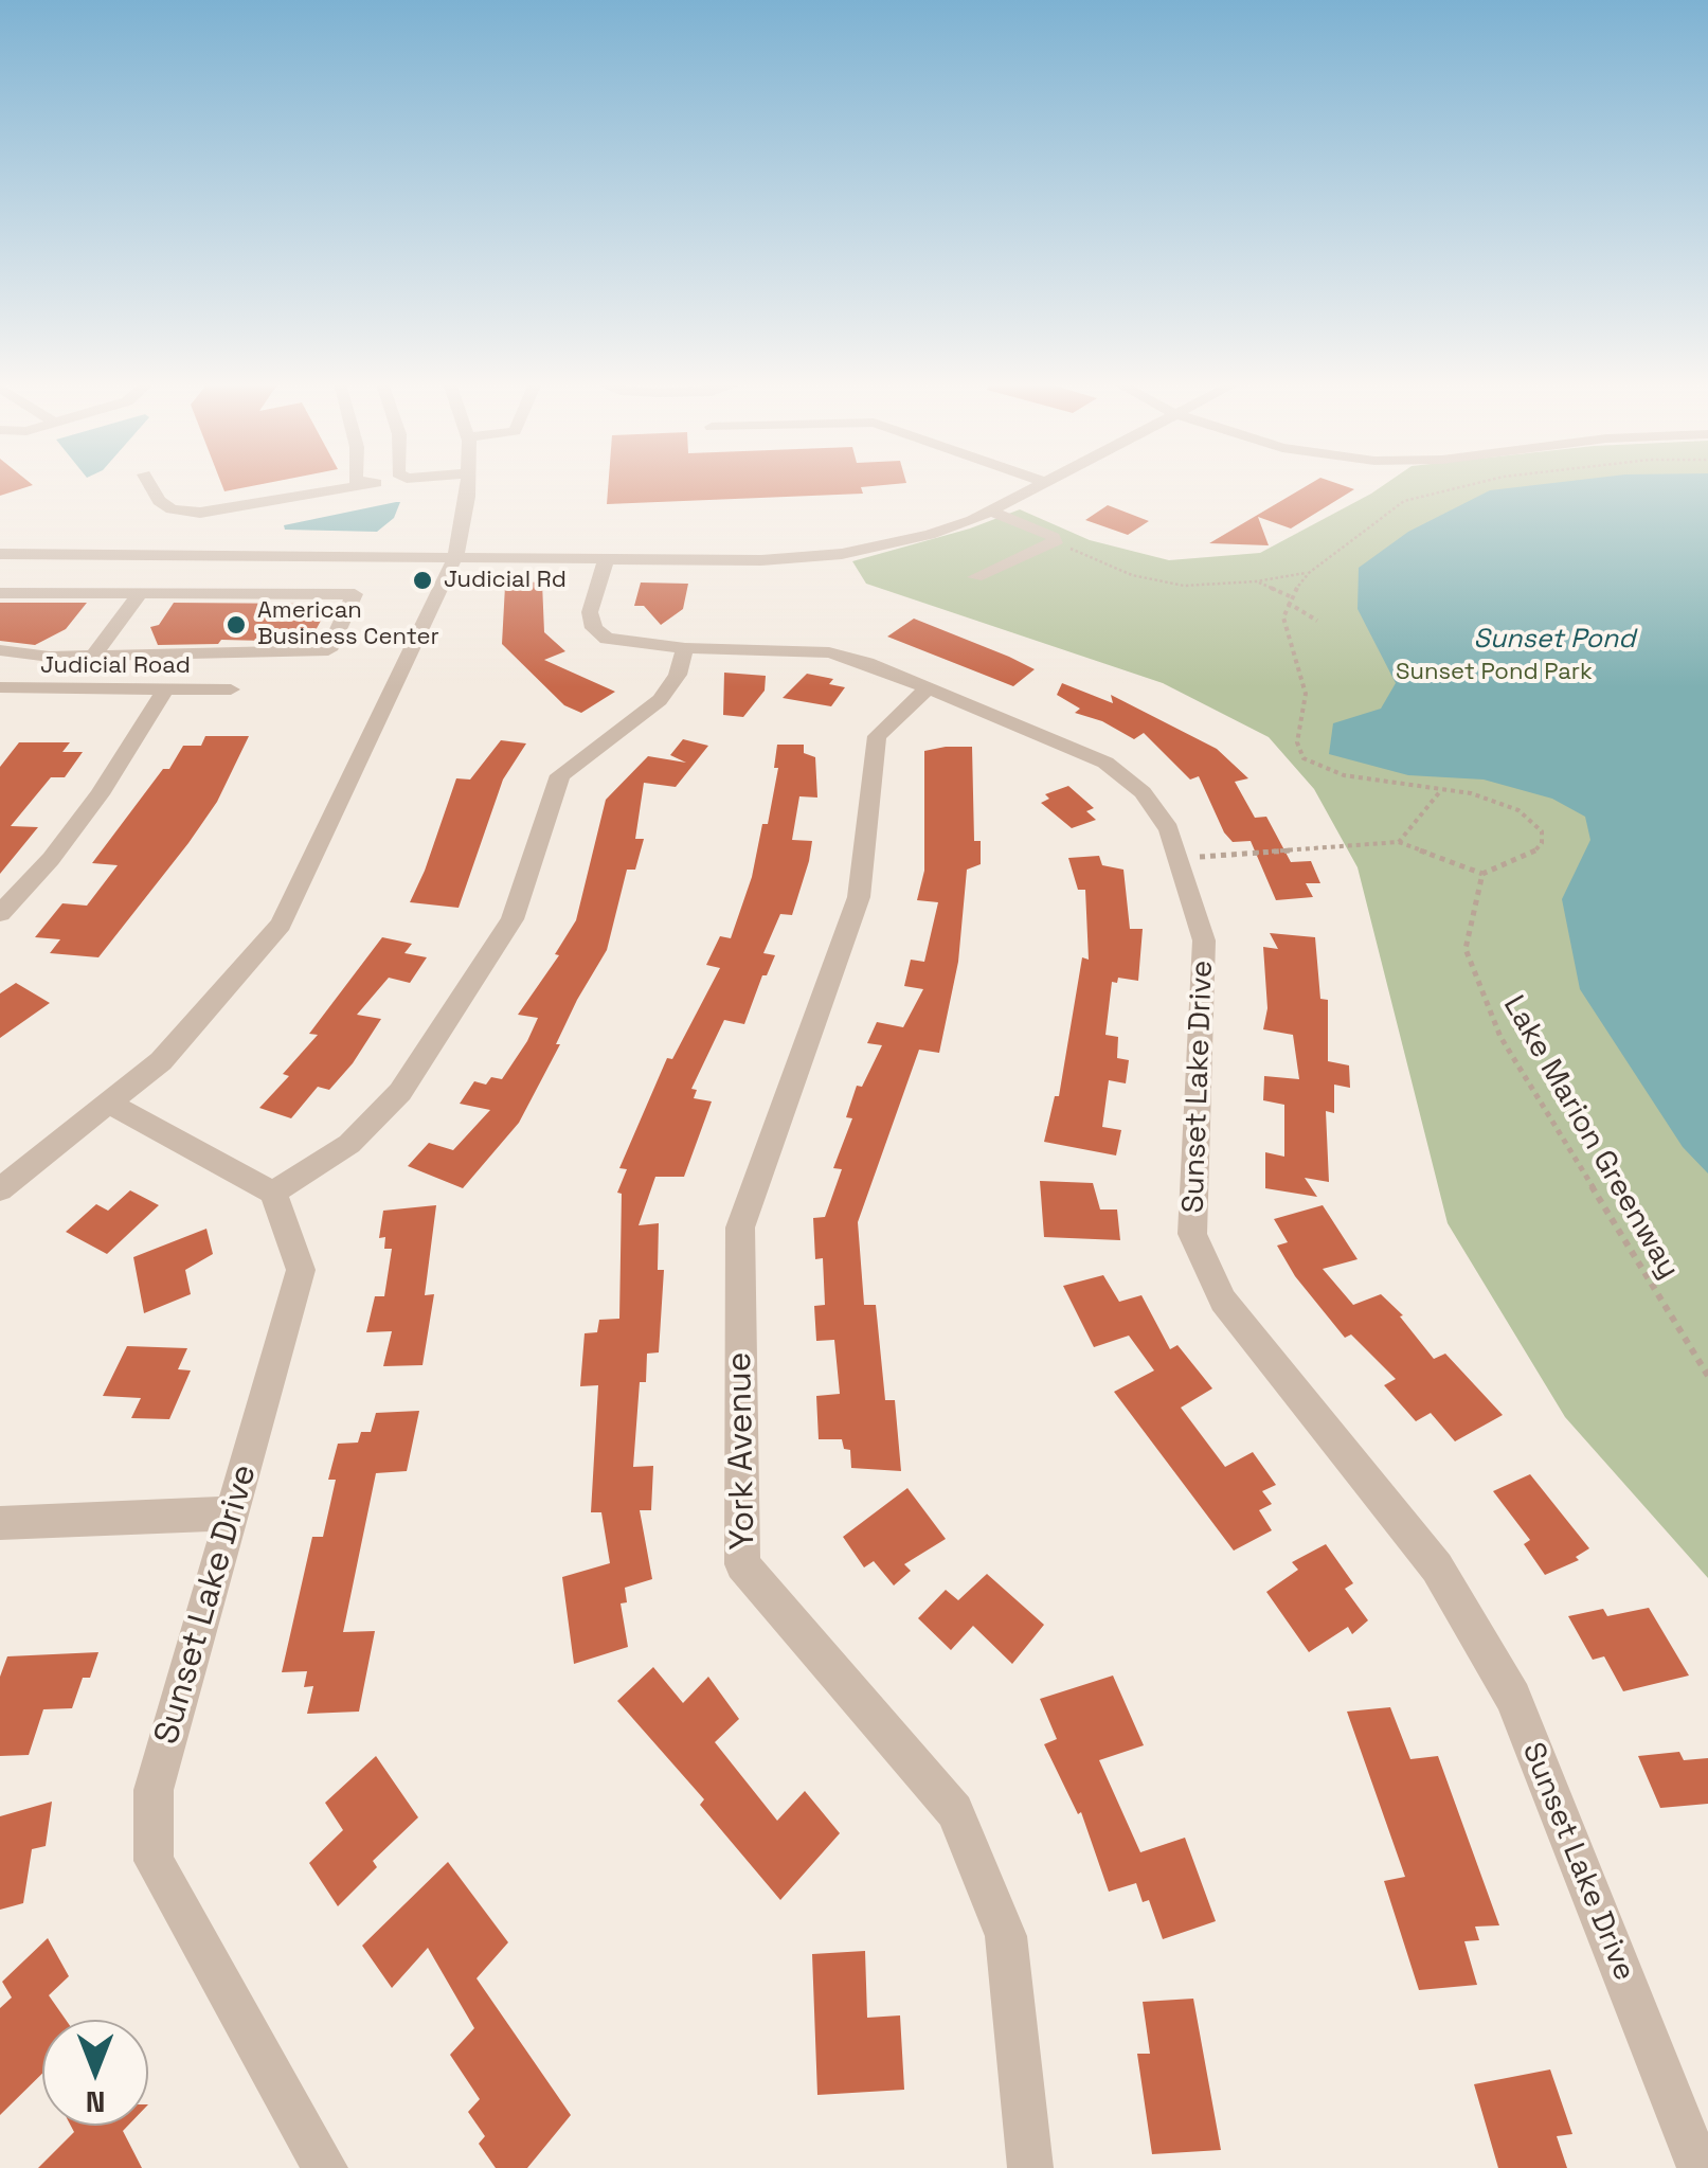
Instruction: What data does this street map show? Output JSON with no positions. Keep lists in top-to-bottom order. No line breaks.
{"streets":{"street":["Judicial Road","Sunset Lake Drive","York Avenue"],"path":["Lake Marion Greenway"]},"crossings":[["Sunset Lake Drive","York Avenue"]],"water":["Sunset Pond"],"parks":["Sunset Pond Park"],"places":["Judicial Rd","American Business Center"],"north":"bottom"}
